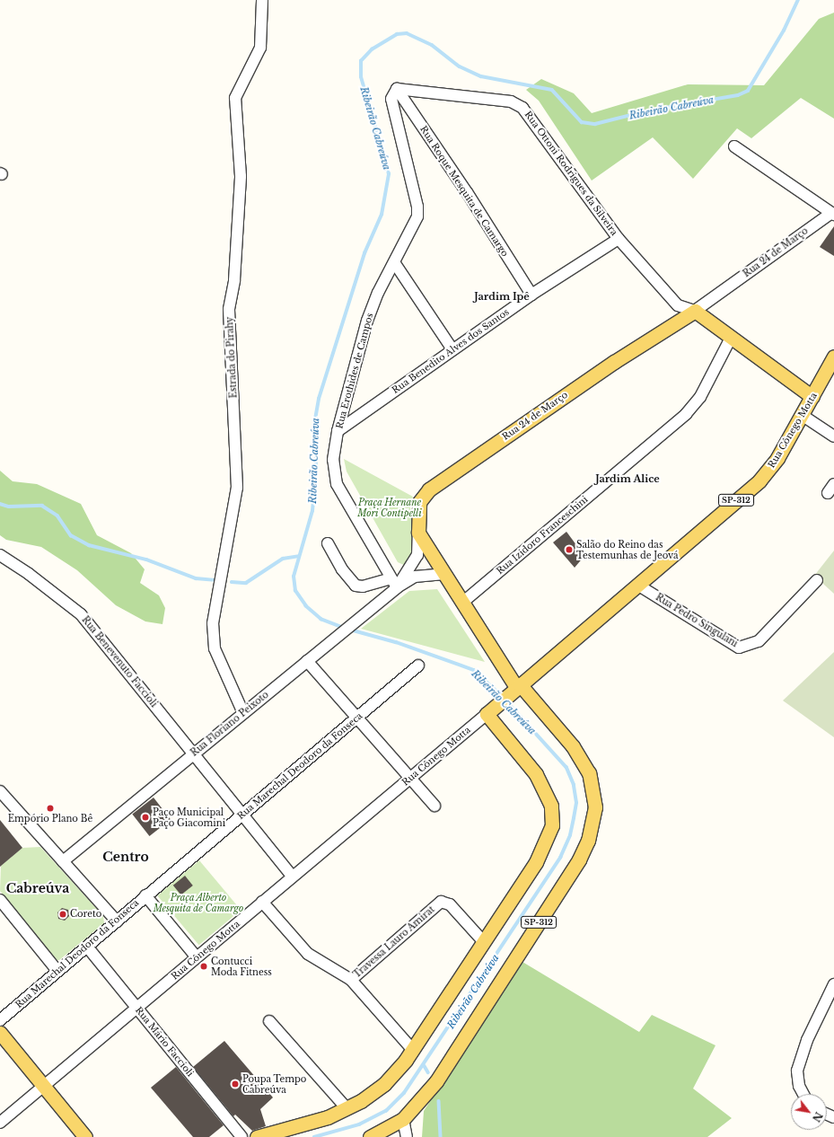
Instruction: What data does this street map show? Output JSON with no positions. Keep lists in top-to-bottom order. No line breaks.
{"streets":{"main road":["Rua 24 de Março","Rua Cônego Motta","SP-312"],"street":["Rua Ottoni Rodrigues da Silveira","Rua Roque Mesquita de Camargo","Rua Benedito Alves dos Santos","Estrada do Pirahy","Rua Erothides de Campos","Rua Izidoro Franceschini","Rua Pedro Singulani","Rua Benevenuto Faccioli","Rua Floriano Peixoto","Rua Marechal Deodoro da Fonseca","Travessa Lauro Amirat","Rua Mário Faccioli"]},"crossings":[["Rua Ottoni Rodrigues da Silveira","Rua Roque Mesquita de Camargo"],["Rua Ottoni Rodrigues da Silveira","Rua 24 de Março"],["Rua Ottoni Rodrigues da Silveira","Rua Benedito Alves dos Santos"],["Rua Ottoni Rodrigues da Silveira","Rua Erothides de Campos"],["Rua Roque Mesquita de Camargo","Rua Benedito Alves dos Santos"],["Rua Roque Mesquita de Camargo","Rua Erothides de Campos"],["Rua Benedito Alves dos Santos","Rua Erothides de Campos"],["Estrada do Pirahy","Rua Floriano Peixoto"],["Rua Erothides de Campos","Rua Floriano Peixoto"],["Rua Cônego Motta","SP-312"],["Rua Cônego Motta","Rua Pedro Singulani"],["Rua Cônego Motta","Rua Benevenuto Faccioli"],["Rua Cônego Motta","Rua Mário Faccioli"],["Rua Benevenuto Faccioli","Rua Floriano Peixoto"],["Rua Benevenuto Faccioli","Rua Marechal Deodoro da Fonseca"],["Rua Marechal Deodoro da Fonseca","Rua Mário Faccioli"]],"districts":["Jardim Ipê","Jardim Alice","Centro","Cabreúva"],"water":["Ribeirão Cabreúva"],"parks":["Praça Hernane Mori Contipelli","Praça Alberto Mesquita de Camargo"],"places":["Salão do Reino das Testemunhas de Jeová","Empório Plano Bê","Paço Municipal Paço Giacomini","Coreto","Contucci Moda Fitness","Poupa Tempo Cabreúva"],"north":"bottom right"}
